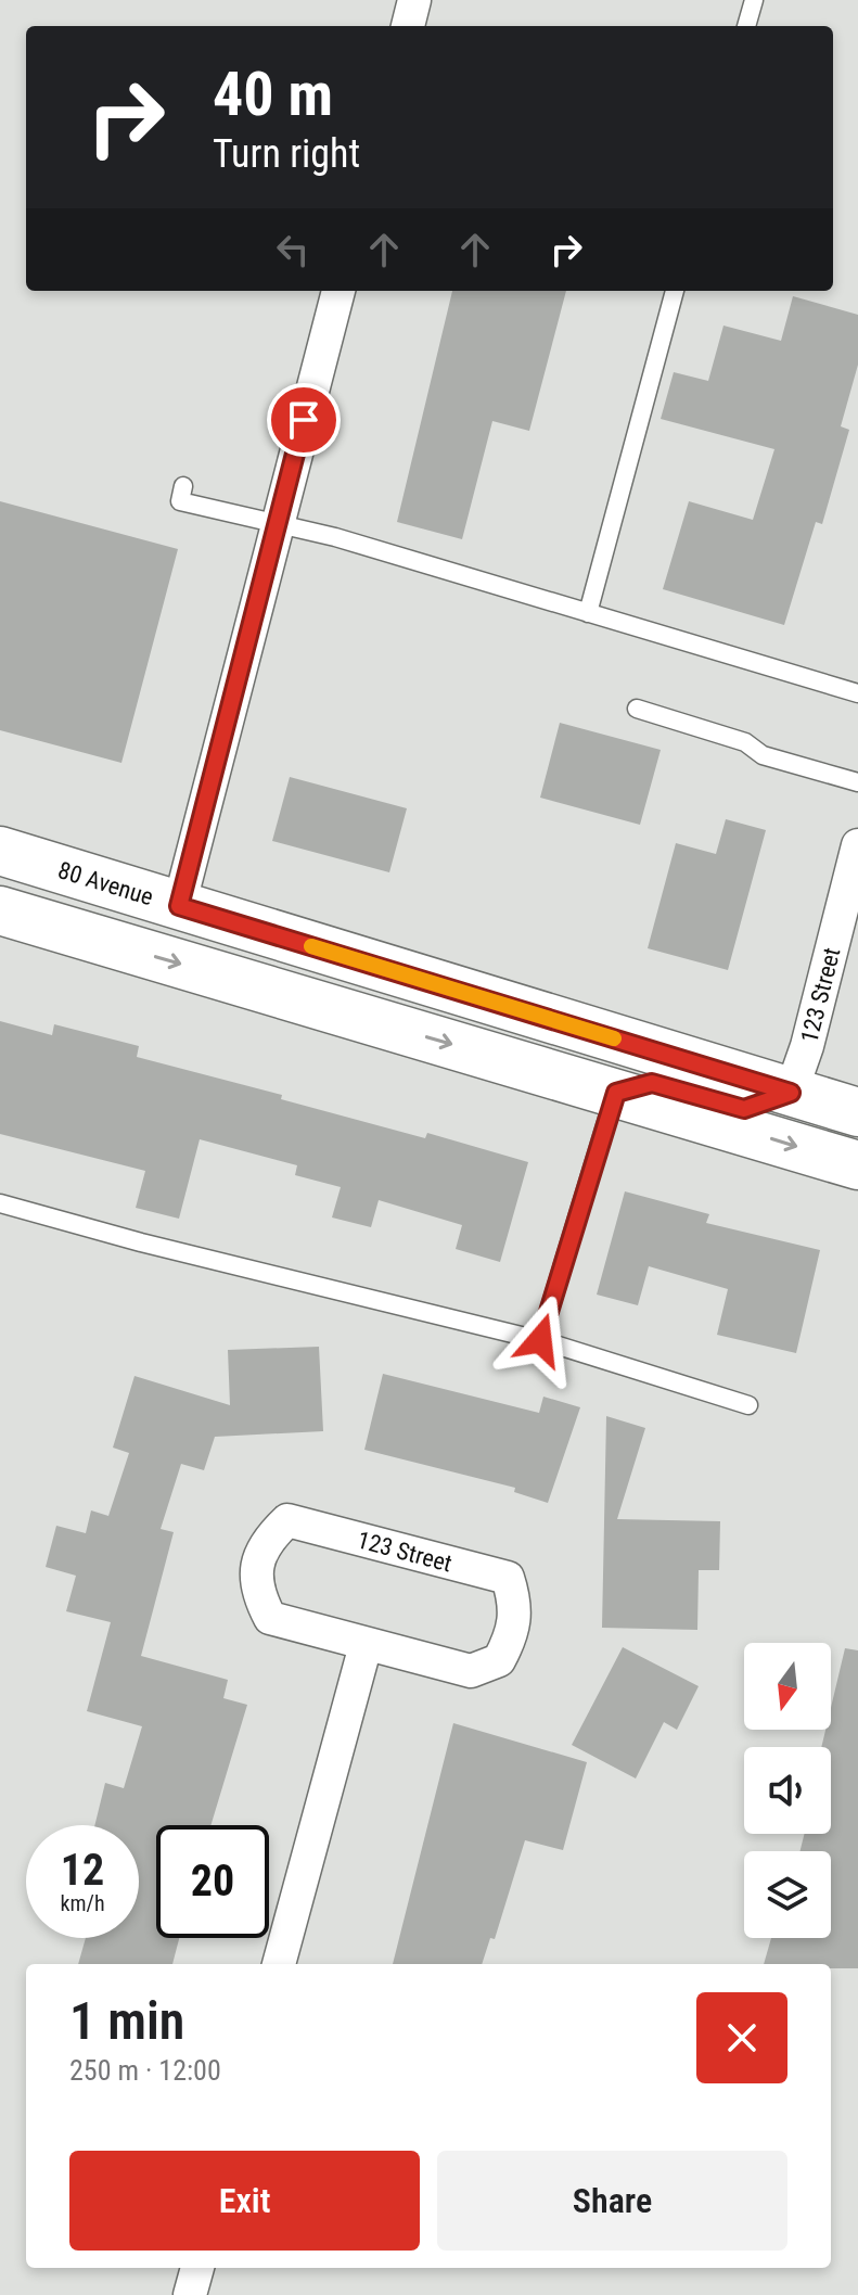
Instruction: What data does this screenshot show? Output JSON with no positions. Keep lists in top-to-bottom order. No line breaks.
{"streets":{"main road":["80 Avenue"],"street":["123 Street"]},"crossings":[["80 Avenue","123 Street"]],"north":"bottom","page":{"turn":["40 m","Turn right"],"speed":"12 km/h","limit":"20","heading":["1 min","250 m · 12:00"],"buttons":["Exit","Share"]}}
